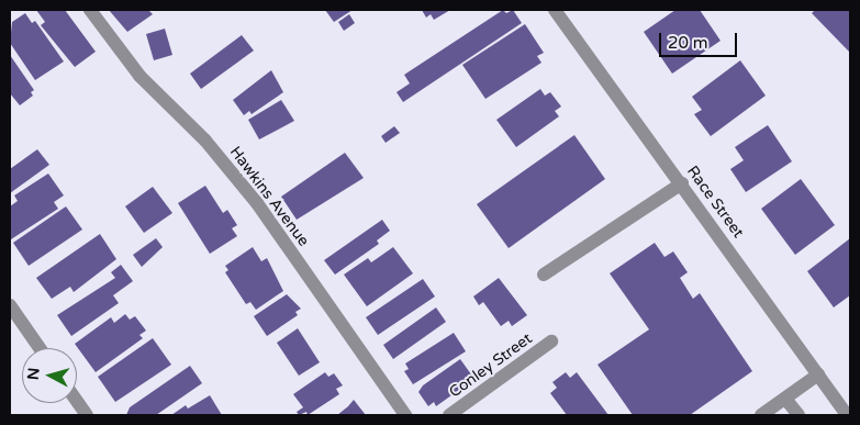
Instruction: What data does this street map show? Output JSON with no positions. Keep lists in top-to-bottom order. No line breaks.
{"streets":{"street":["Hawkins Avenue","Race Street","Conley Street"]},"scale_bar":"20 m","north":"left"}
